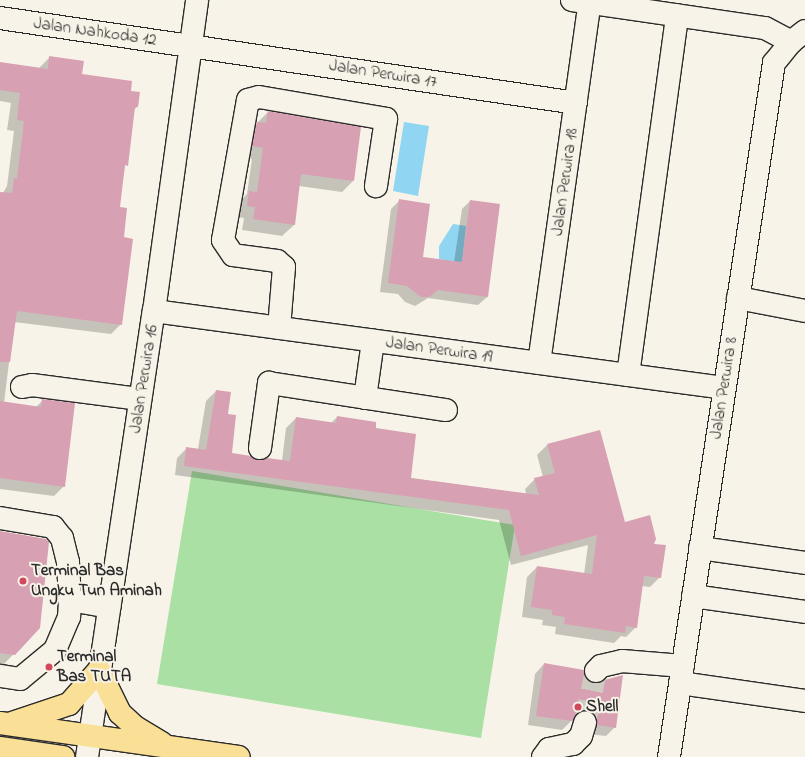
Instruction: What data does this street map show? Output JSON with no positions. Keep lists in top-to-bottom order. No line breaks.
{"streets":{"street":["Jalan Nahkoda 12","Jalan Perwira 17","Jalan Perwira 18","Jalan Perwira 19","Jalan Perwira 16","Jalan Perwira 8"]},"crossings":[["Jalan Nahkoda 12","Jalan Perwira 17"],["Jalan Nahkoda 12","Jalan Perwira 16"],["Jalan Perwira 17","Jalan Perwira 18"],["Jalan Perwira 17","Jalan Perwira 16"],["Jalan Perwira 18","Jalan Perwira 19"],["Jalan Perwira 19","Jalan Perwira 16"],["Jalan Perwira 19","Jalan Perwira 8"]],"places":["Terminal Bas Ungku Tun Aminah","Terminal Bas TUTA","Shell"]}
